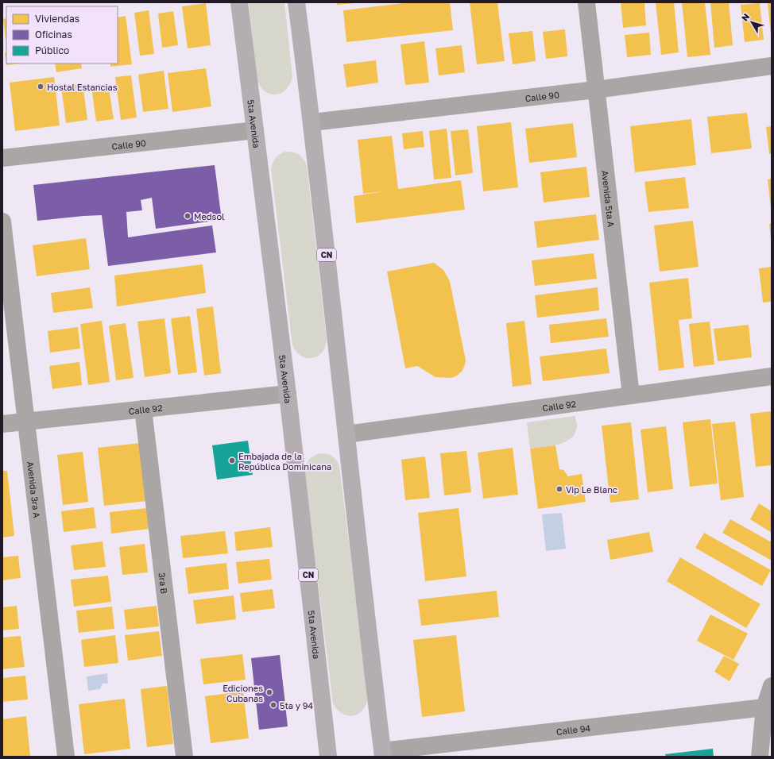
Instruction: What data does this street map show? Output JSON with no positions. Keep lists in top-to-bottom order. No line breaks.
{"streets":{"highway":["5ta Avenida","CN"],"street":["Calle 90","Avenida 5ta A","Calle 92","Avenida 3ra A","3ra B","Calle 94"]},"crossings":[["Calle 90","5ta Avenida"],["Calle 90","Avenida 5ta A"],["Calle 90","CN"],["5ta Avenida","Calle 92"],["Avenida 5ta A","Calle 92"],["CN","Calle 92"],["CN","Calle 94"],["Calle 92","Avenida 3ra A"],["Calle 92","3ra B"]],"places":["Hostal Estancias","Medsol","Embajada de la República Dominicana","Vip Le Blanc","Ediciones Cubanas","5ta y 94"],"legend":["Viviendas","Oficinas","Público"],"north":"top left"}
